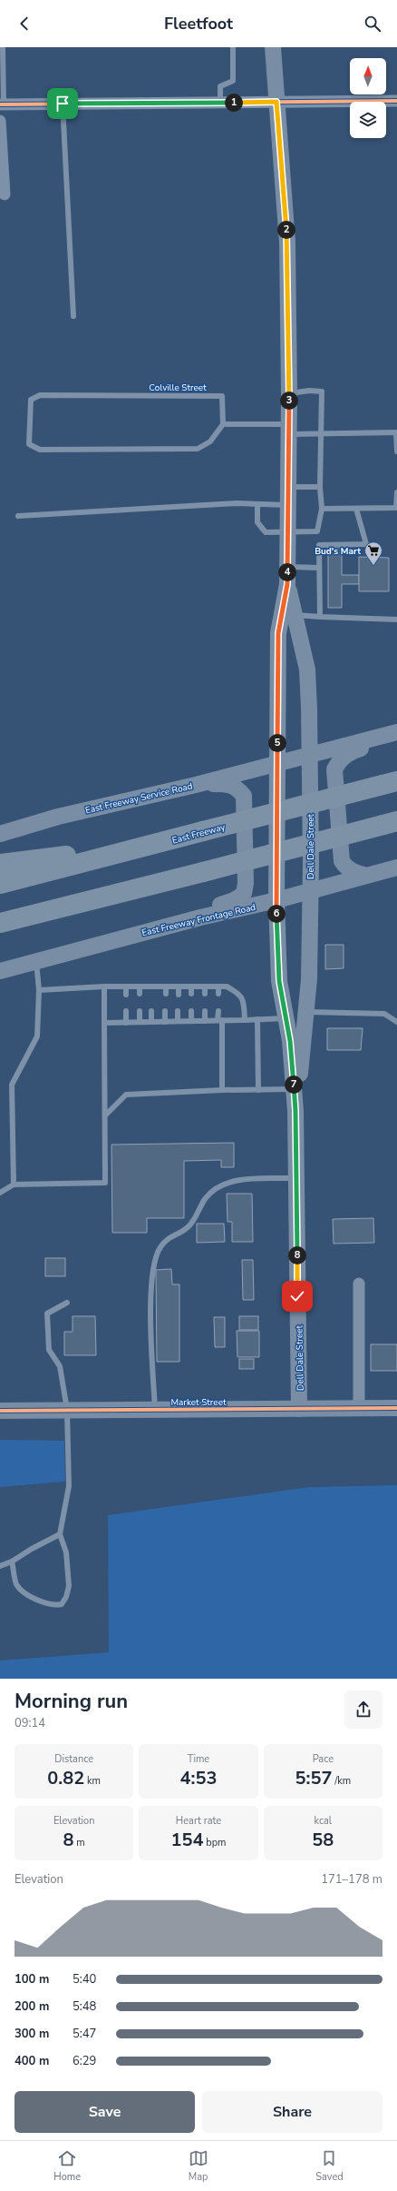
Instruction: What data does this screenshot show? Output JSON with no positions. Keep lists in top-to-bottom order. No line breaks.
{"streets":{"highway":["East Freeway"],"main road":["East Freeway Service Road","Dell Dale Street","East Freeway Frontage Road","Market Street"],"lane":["Colville Street"]},"crossings":[["East Freeway Service Road","Dell Dale Street"],["Dell Dale Street","East Freeway Frontage Road"],["Dell Dale Street","Market Street"]],"places":{"supermarket":["Bud's Mart"]},"north":"top","page":{"header":"Fleetfoot","pins":["1","2","3","4","5","6","7","8"],"heading":["Morning run","09:14"],"stats":[["Distance","0.82 km"],["Time","4:53"],["Pace","5:57 /km"],["Elevation","8 m"],["Heart rate","154 bpm"],["kcal","58"]],"chart":["Elevation","171–178 m"],"list":[{"name":"100 m","note":"5:40"},{"name":"200 m","note":"5:48"},{"name":"300 m","note":"5:47"},{"name":"400 m","note":"6:29"}],"buttons":["Save","Share"],"tabs":["Home","Map","Saved"]}}
